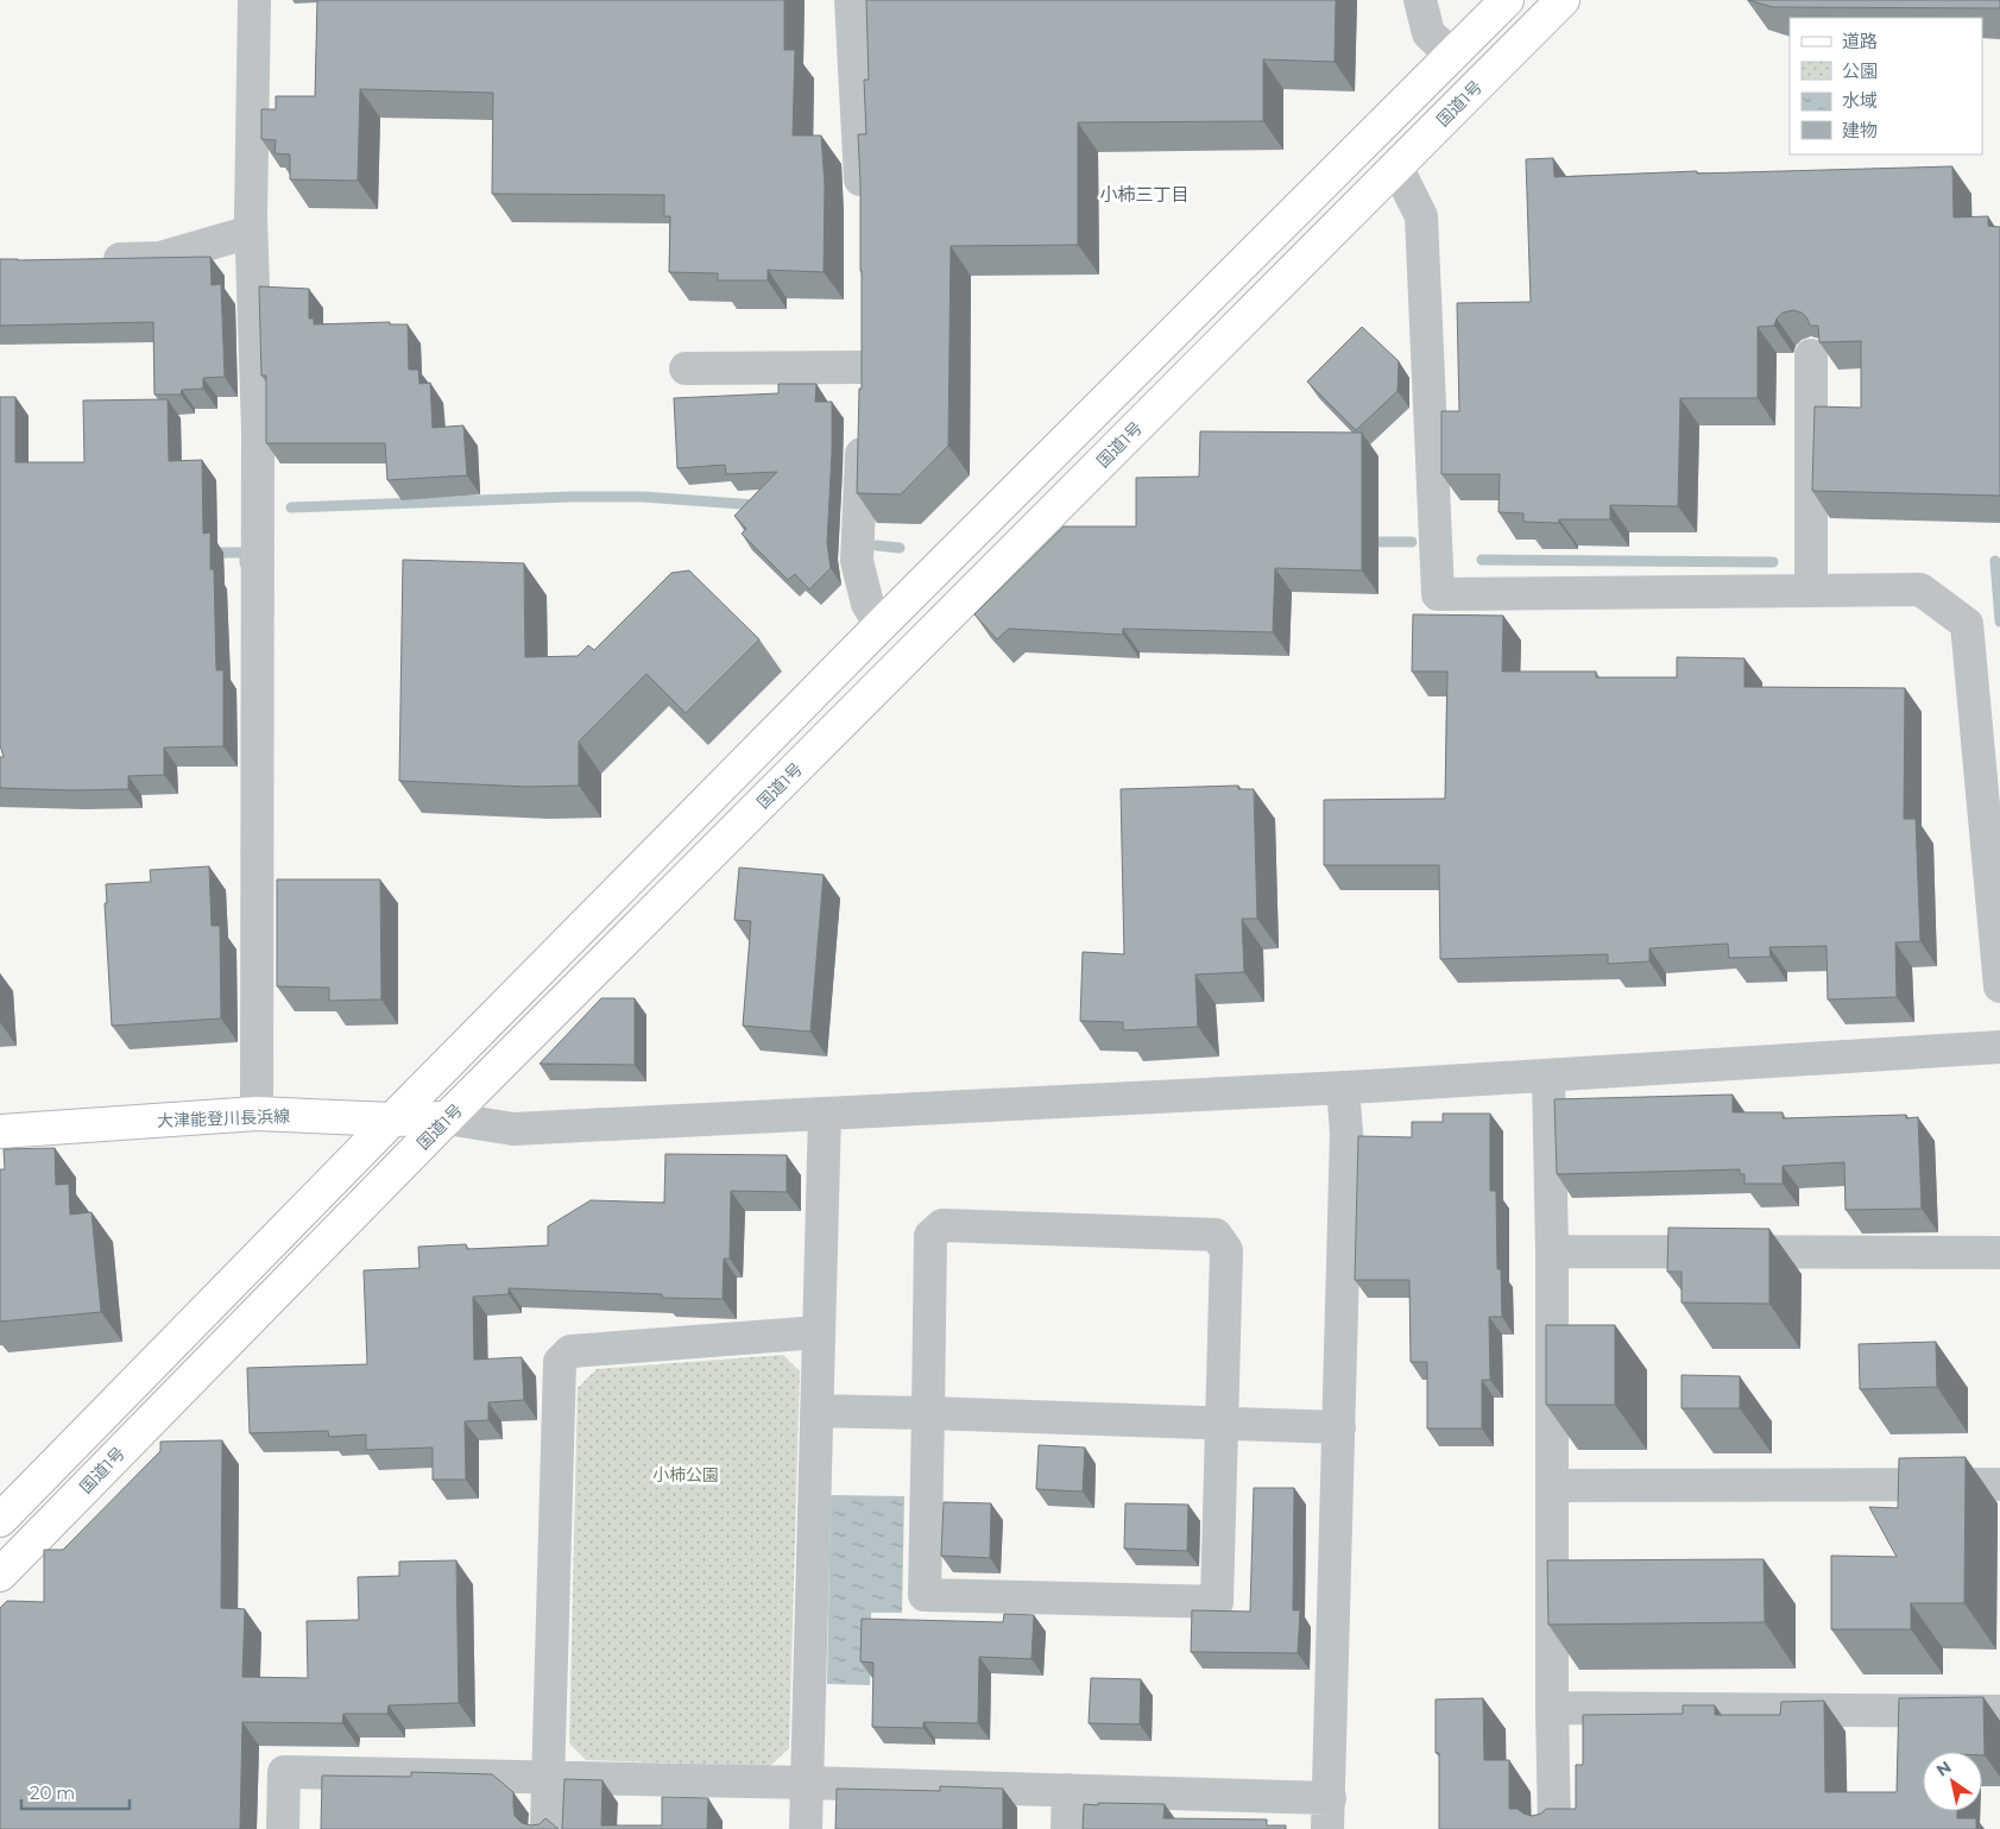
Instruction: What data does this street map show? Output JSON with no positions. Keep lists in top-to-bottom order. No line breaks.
{"streets":{"main road":["国道1号","大津能登川長浜線"]},"crossings":[["国道1号","大津能登川長浜線"]],"districts":["小柿三丁目"],"parks":["小柿公園"],"legend":["道路","公園","水域","建物"],"scale_bar":"20 m","north":"top left"}
